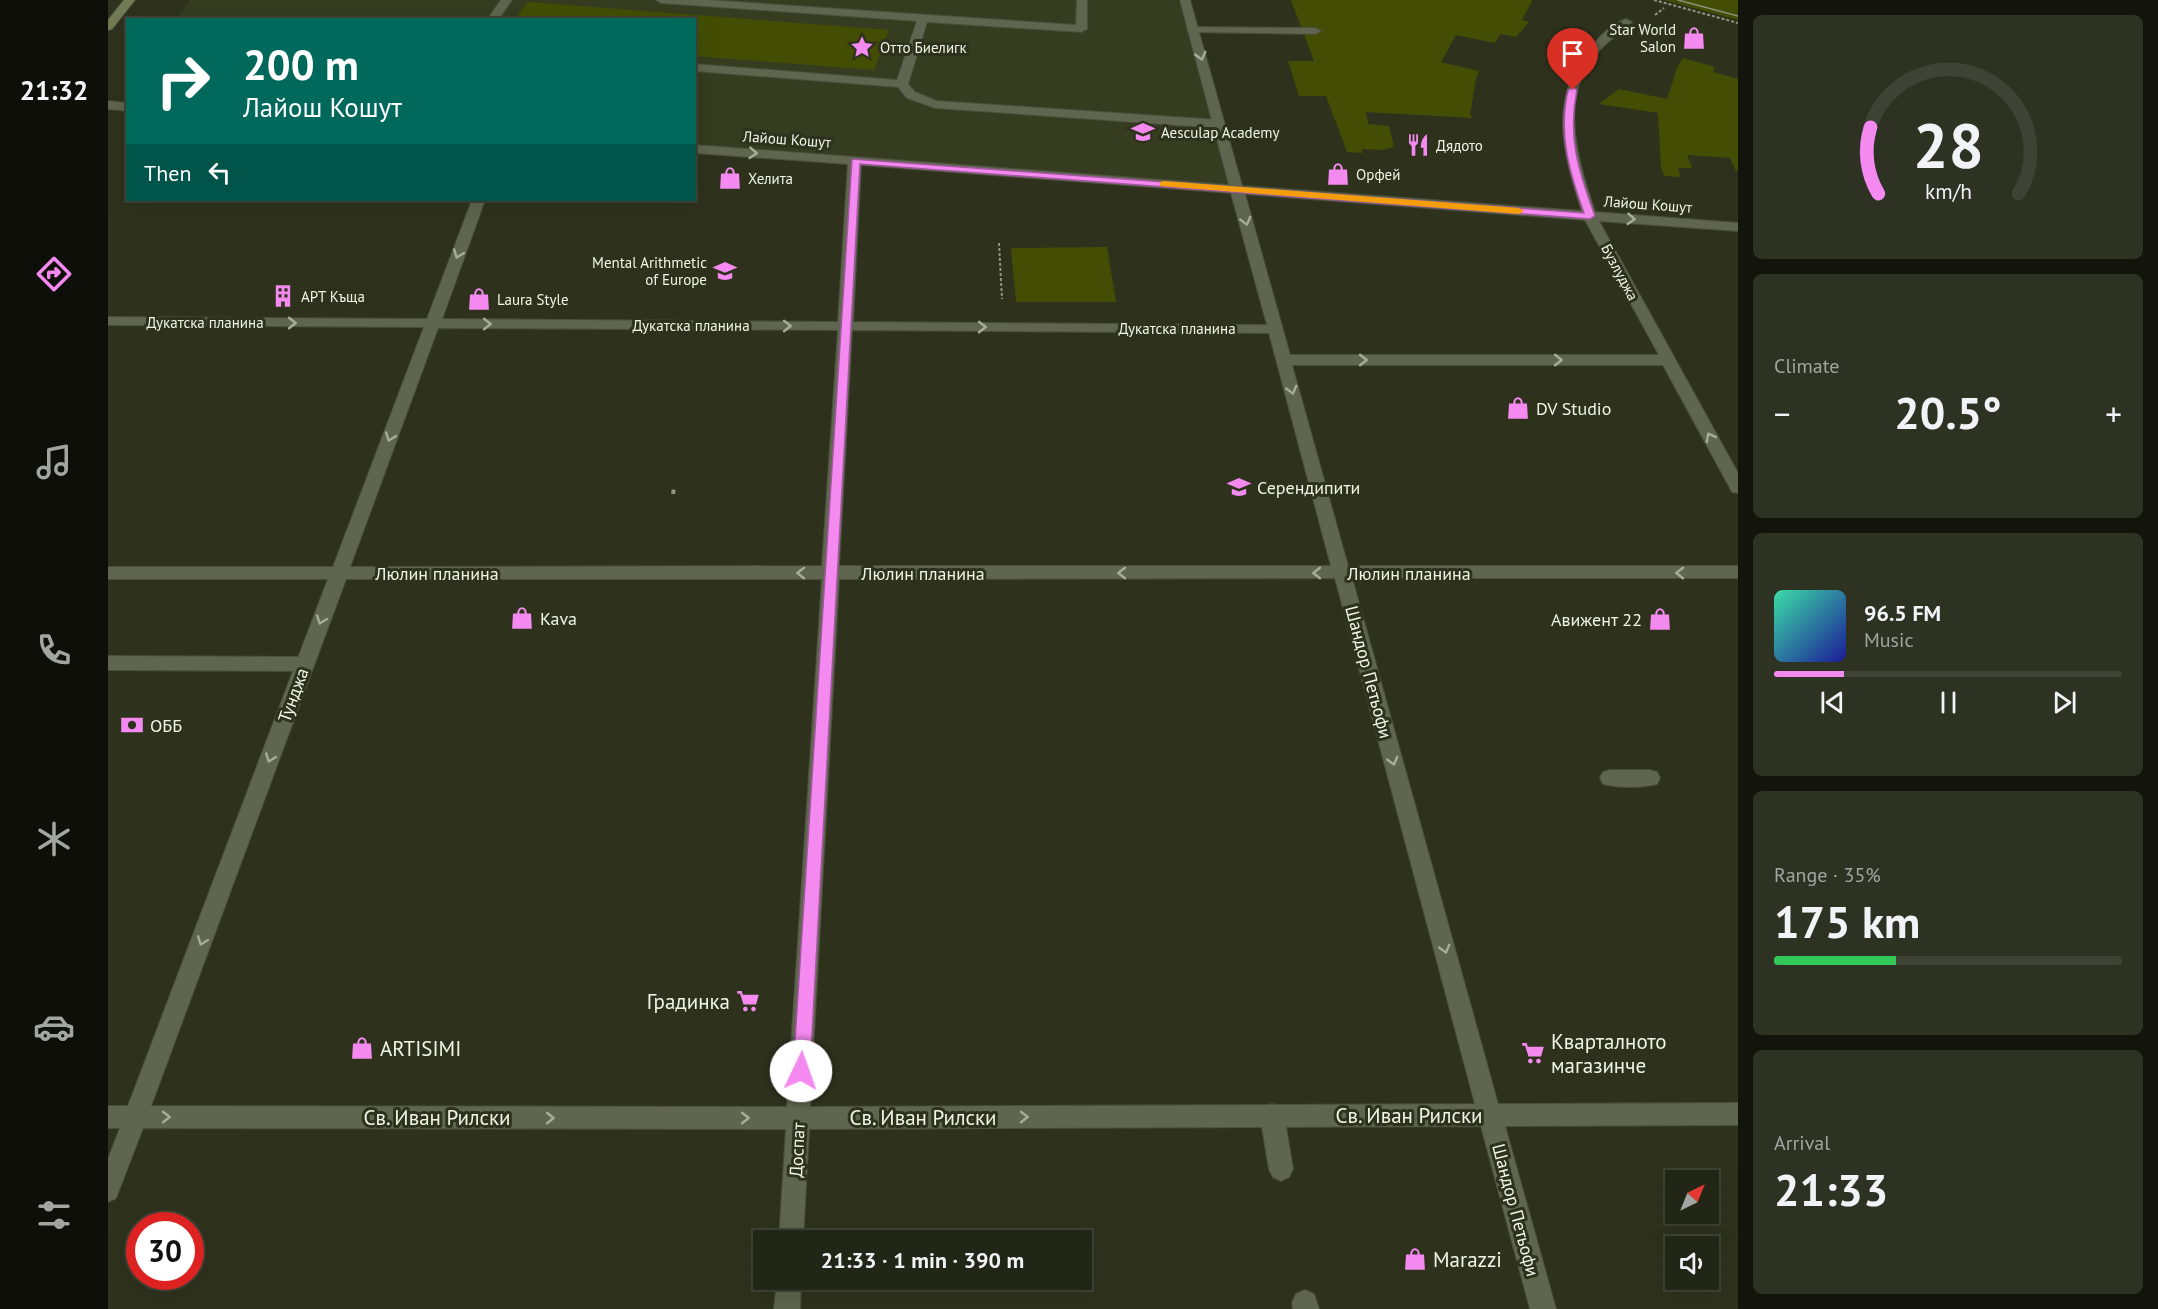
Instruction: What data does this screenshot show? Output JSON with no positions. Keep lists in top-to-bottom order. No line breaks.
{"streets":{"street":["Лайош Кошут","Бузлуджа","Дукатска планина","Люлин планина","Шандор Петьофи","Тунджа","Св. Иван Рилски","Доспат"]},"crossings":[["Лайош Кошут","Бузлуджа"],["Лайош Кошут","Шандор Петьофи"],["Лайош Кошут","Доспат"],["Дукатска планина","Шандор Петьофи"],["Дукатска планина","Тунджа"],["Дукатска планина","Доспат"],["Люлин планина","Шандор Петьофи"],["Люлин планина","Тунджа"],["Люлин планина","Доспат"],["Шандор Петьофи","Св. Иван Рилски"],["Тунджа","Св. Иван Рилски"],["Св. Иван Рилски","Доспат"]],"one_way":["Дукатска планина","Люлин планина","Шандор Петьофи","Тунджа","Св. Иван Рилски"],"places":{"shop":["Star World Salon","Орфей","Хелита","Laura Style","DV Studio","Kava","Авижент 22","ARTISIMI","Marazzi"],"place":["Отто Биелигк"],"school or university":["Aesculap Academy","Mental Arithmetic of Europe","Серендипити"],"restaurant":["Дядото"],"building":["АРТ Къща"],"bank":["ОББ"],"supermarket":["Градинка","Кварталното магазинче"]},"north":"top right","page":{"tabs":"21:32","turn":["200 m","Лайош Кошут"],"then":"Then","tile":["Climate",["Range · 35%","175 km"],["Arrival","21:33"]],"heat":["−","20.5°","+"],"song":["96.5 FM","Music"],"limit":"30","trip":"21:33 · 1 min · 390 m","gauge":["28","km/h"]}}
